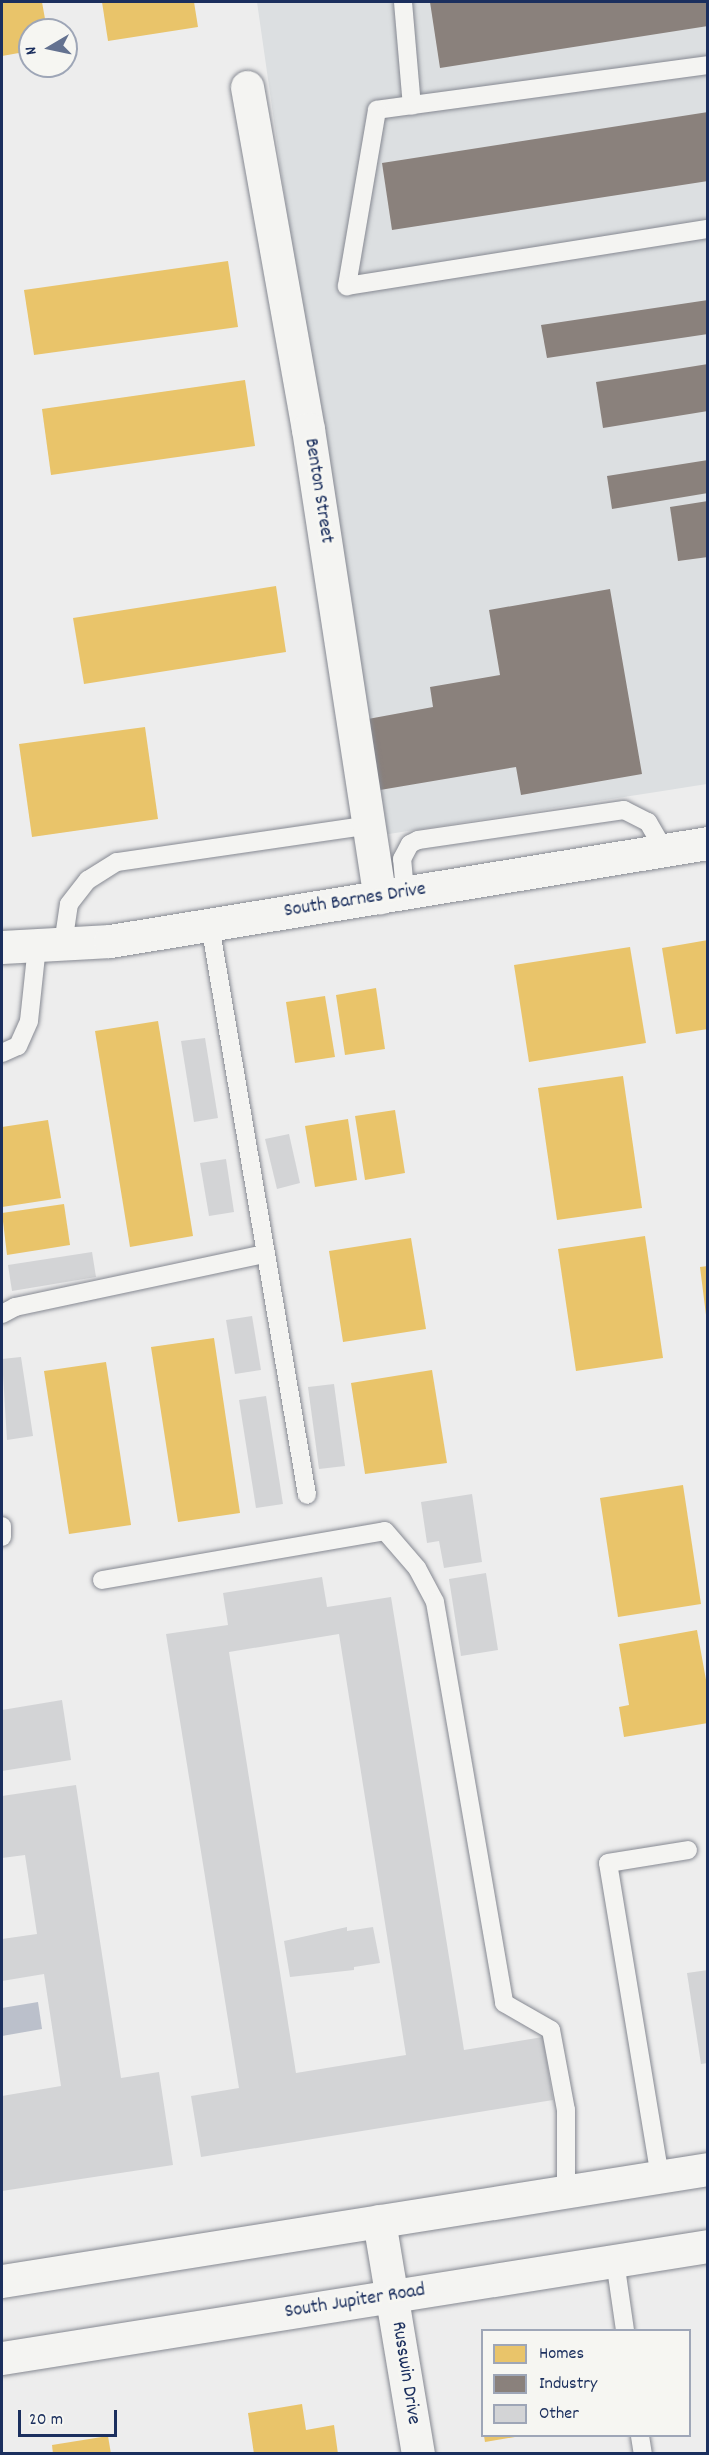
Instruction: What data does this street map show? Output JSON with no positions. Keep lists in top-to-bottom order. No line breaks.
{"streets":{"street":["Benton Street","South Barnes Drive","South Jupiter Road","Russwin Drive"]},"crossings":[["Benton Street","South Barnes Drive"],["South Jupiter Road","Russwin Drive"]],"legend":["Homes","Industry","Other"],"scale_bar":"20 m","north":"left"}
